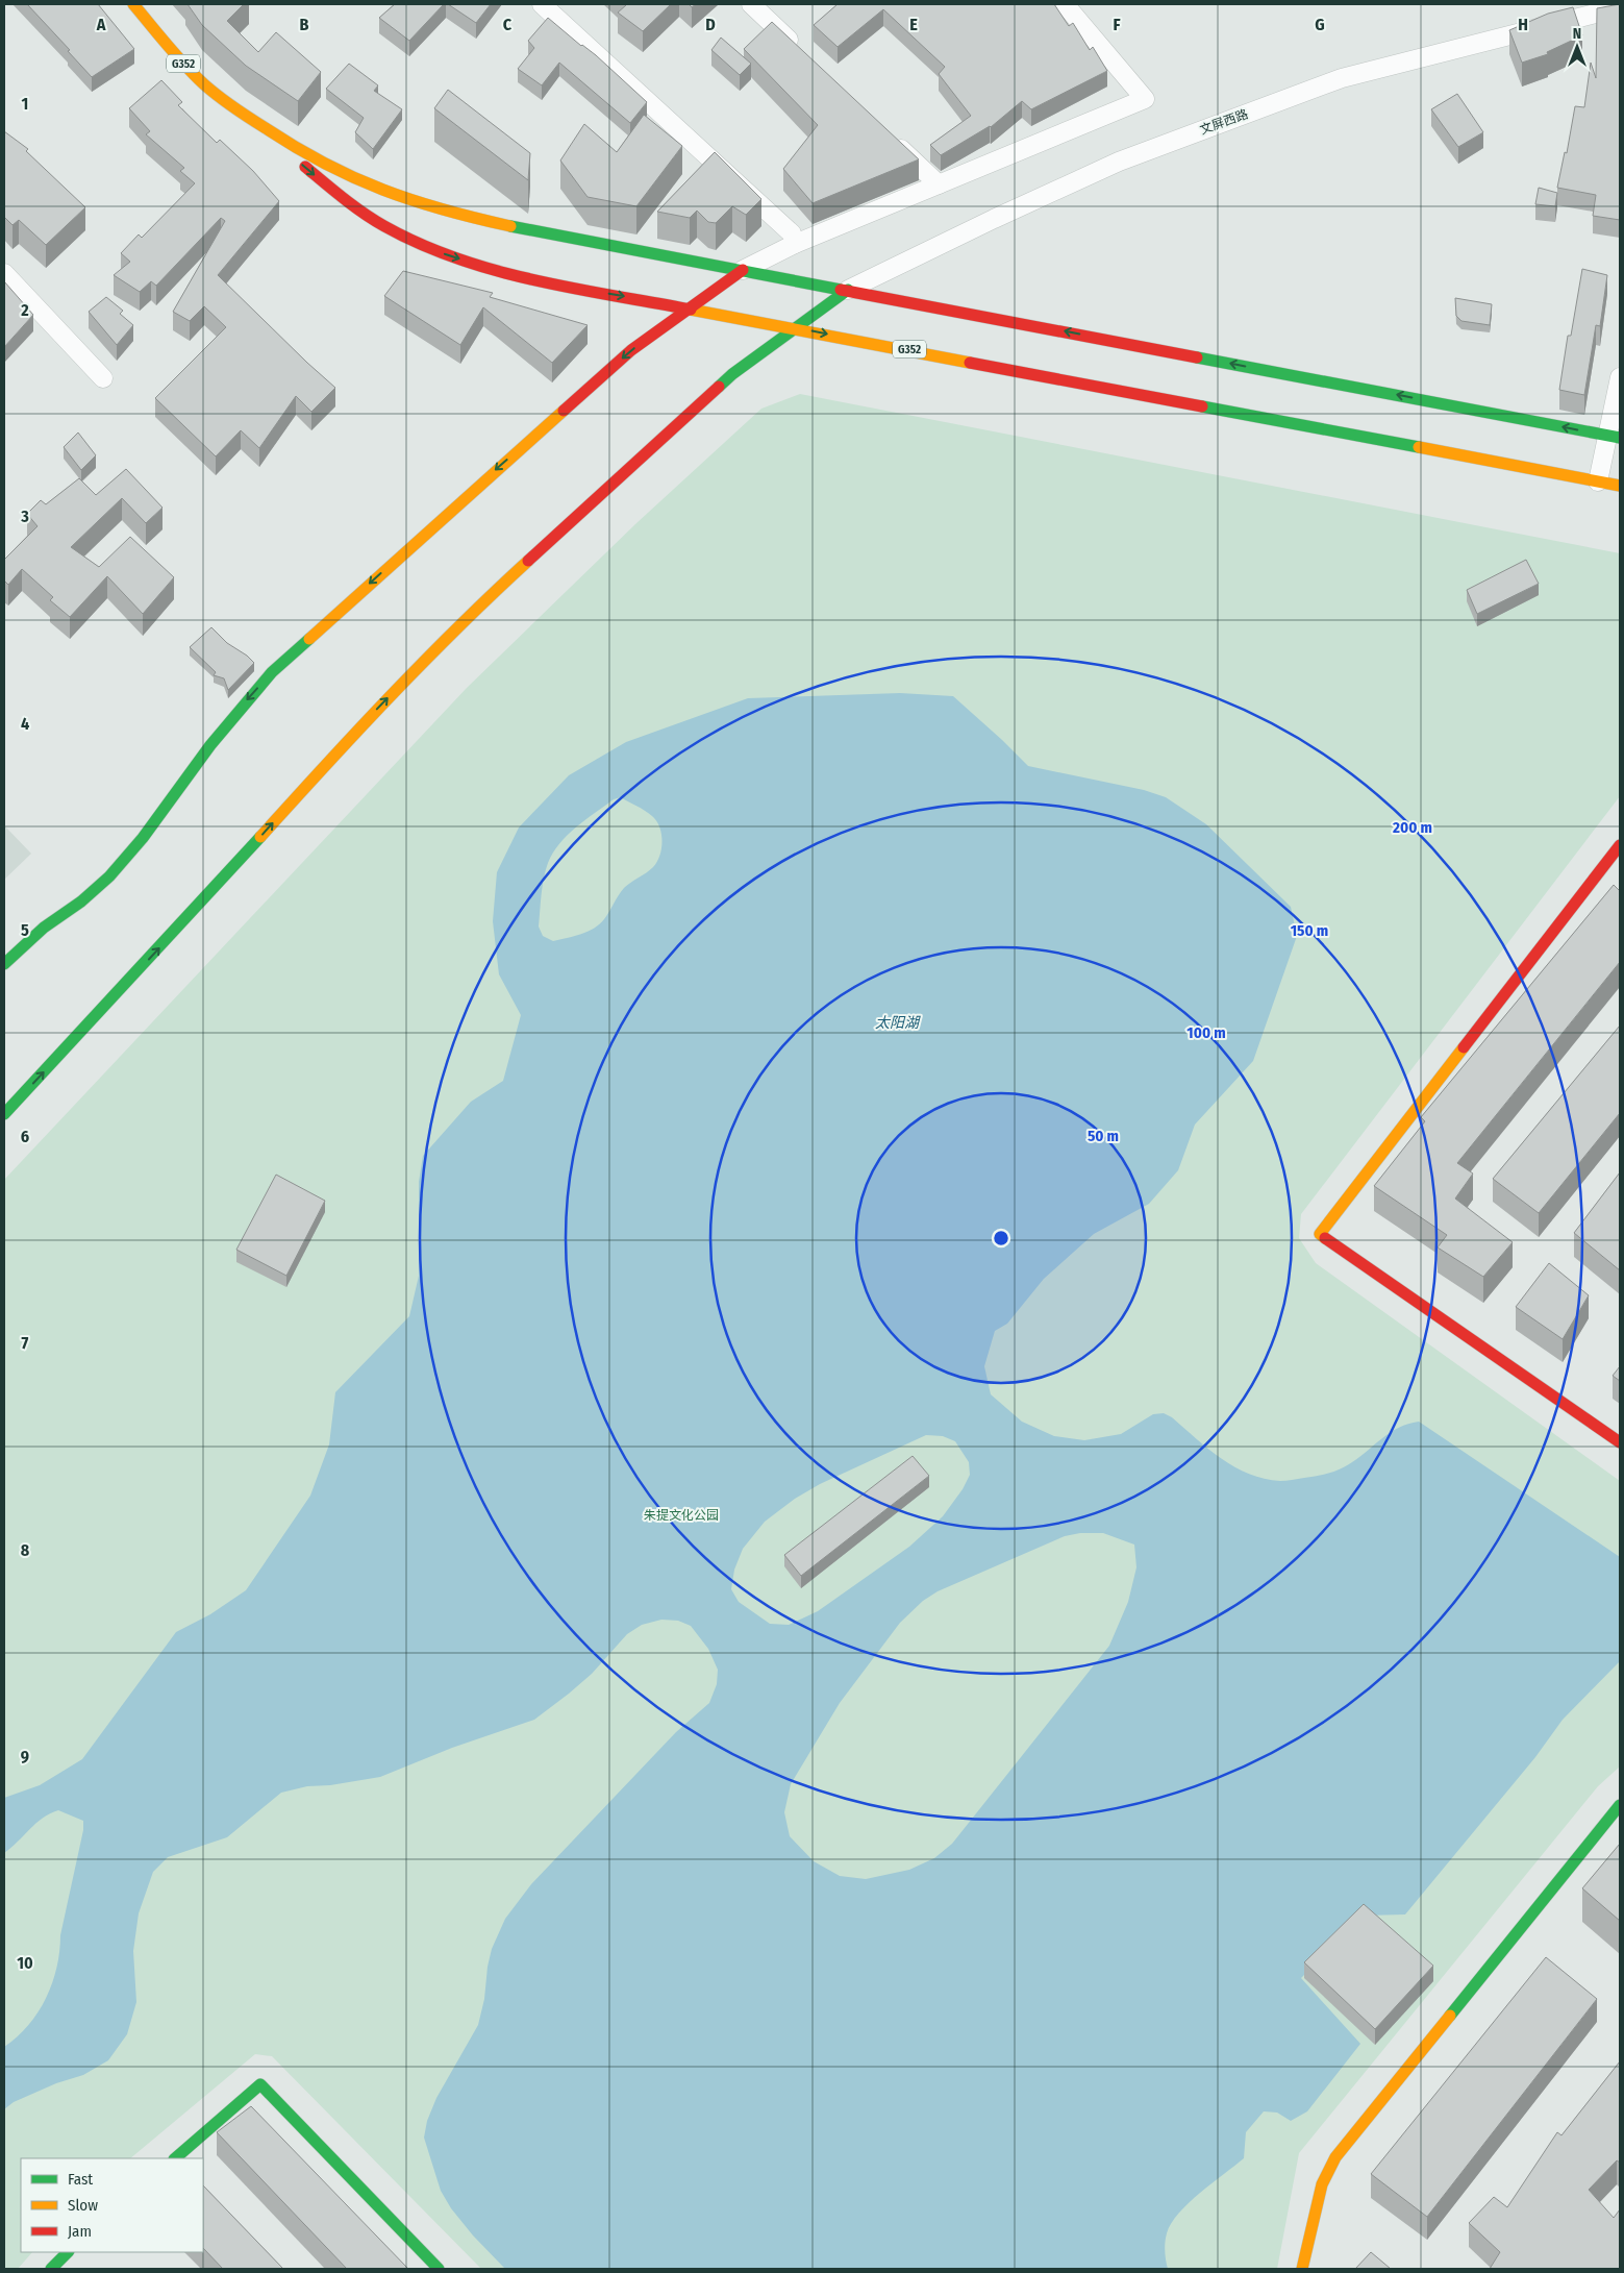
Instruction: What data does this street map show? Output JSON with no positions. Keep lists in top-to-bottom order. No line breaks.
{"streets":{"main road":["G352"],"street":["文屏西路"]},"crossings":[["G352","文屏西路"]],"water":["太阳湖"],"parks":["朱提文化公园"],"legend":["Fast","Slow","Jam"],"north":"top","grid":{"columns":["A","B","C","D","E","F","G","H"],"rows":["1","2","3","4","5","6","7","8","9","10"]},"rings":["200 m","150 m","100 m","50 m"]}
